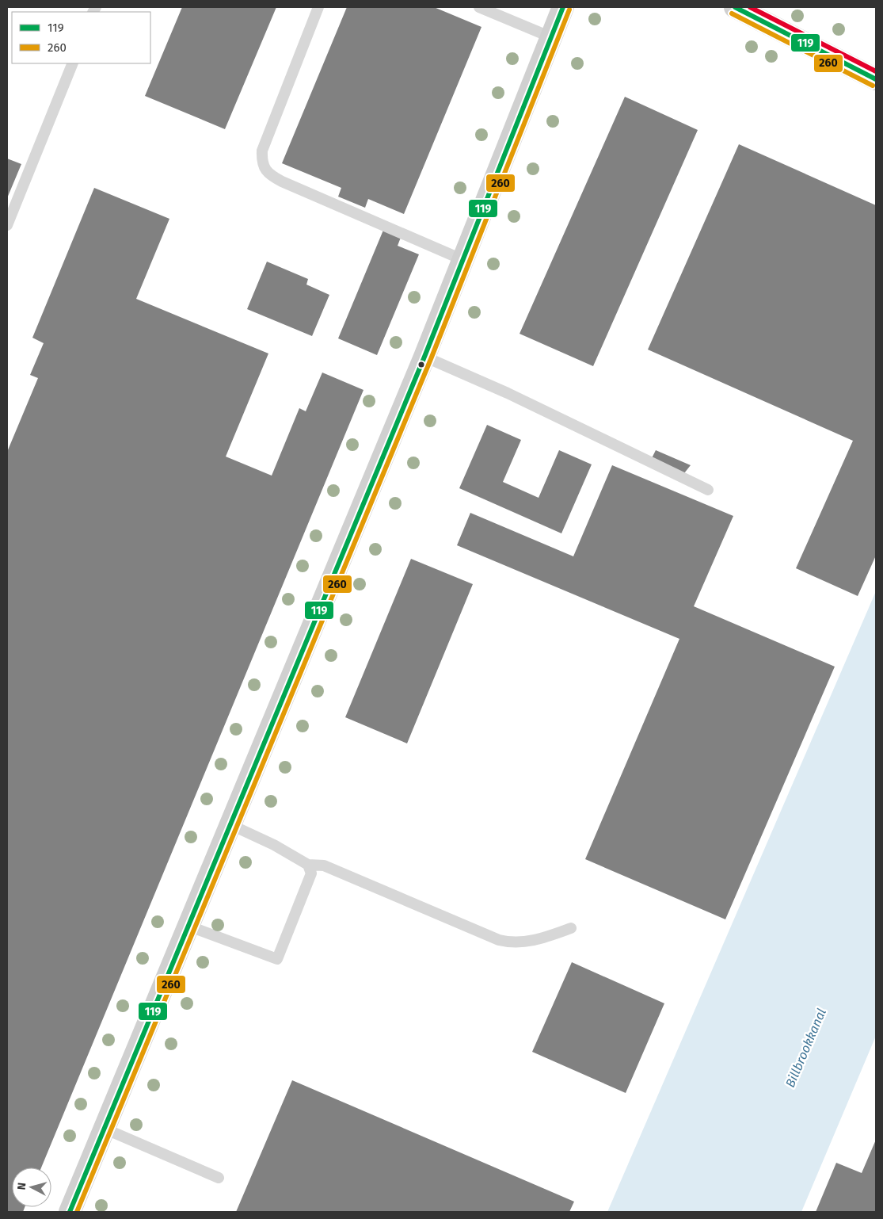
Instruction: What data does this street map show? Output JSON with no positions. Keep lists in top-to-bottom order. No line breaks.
{"water":["Billbrookkanal"],"lines":["transit line 119","transit line 260"],"legend":["119","260"],"north":"left"}
